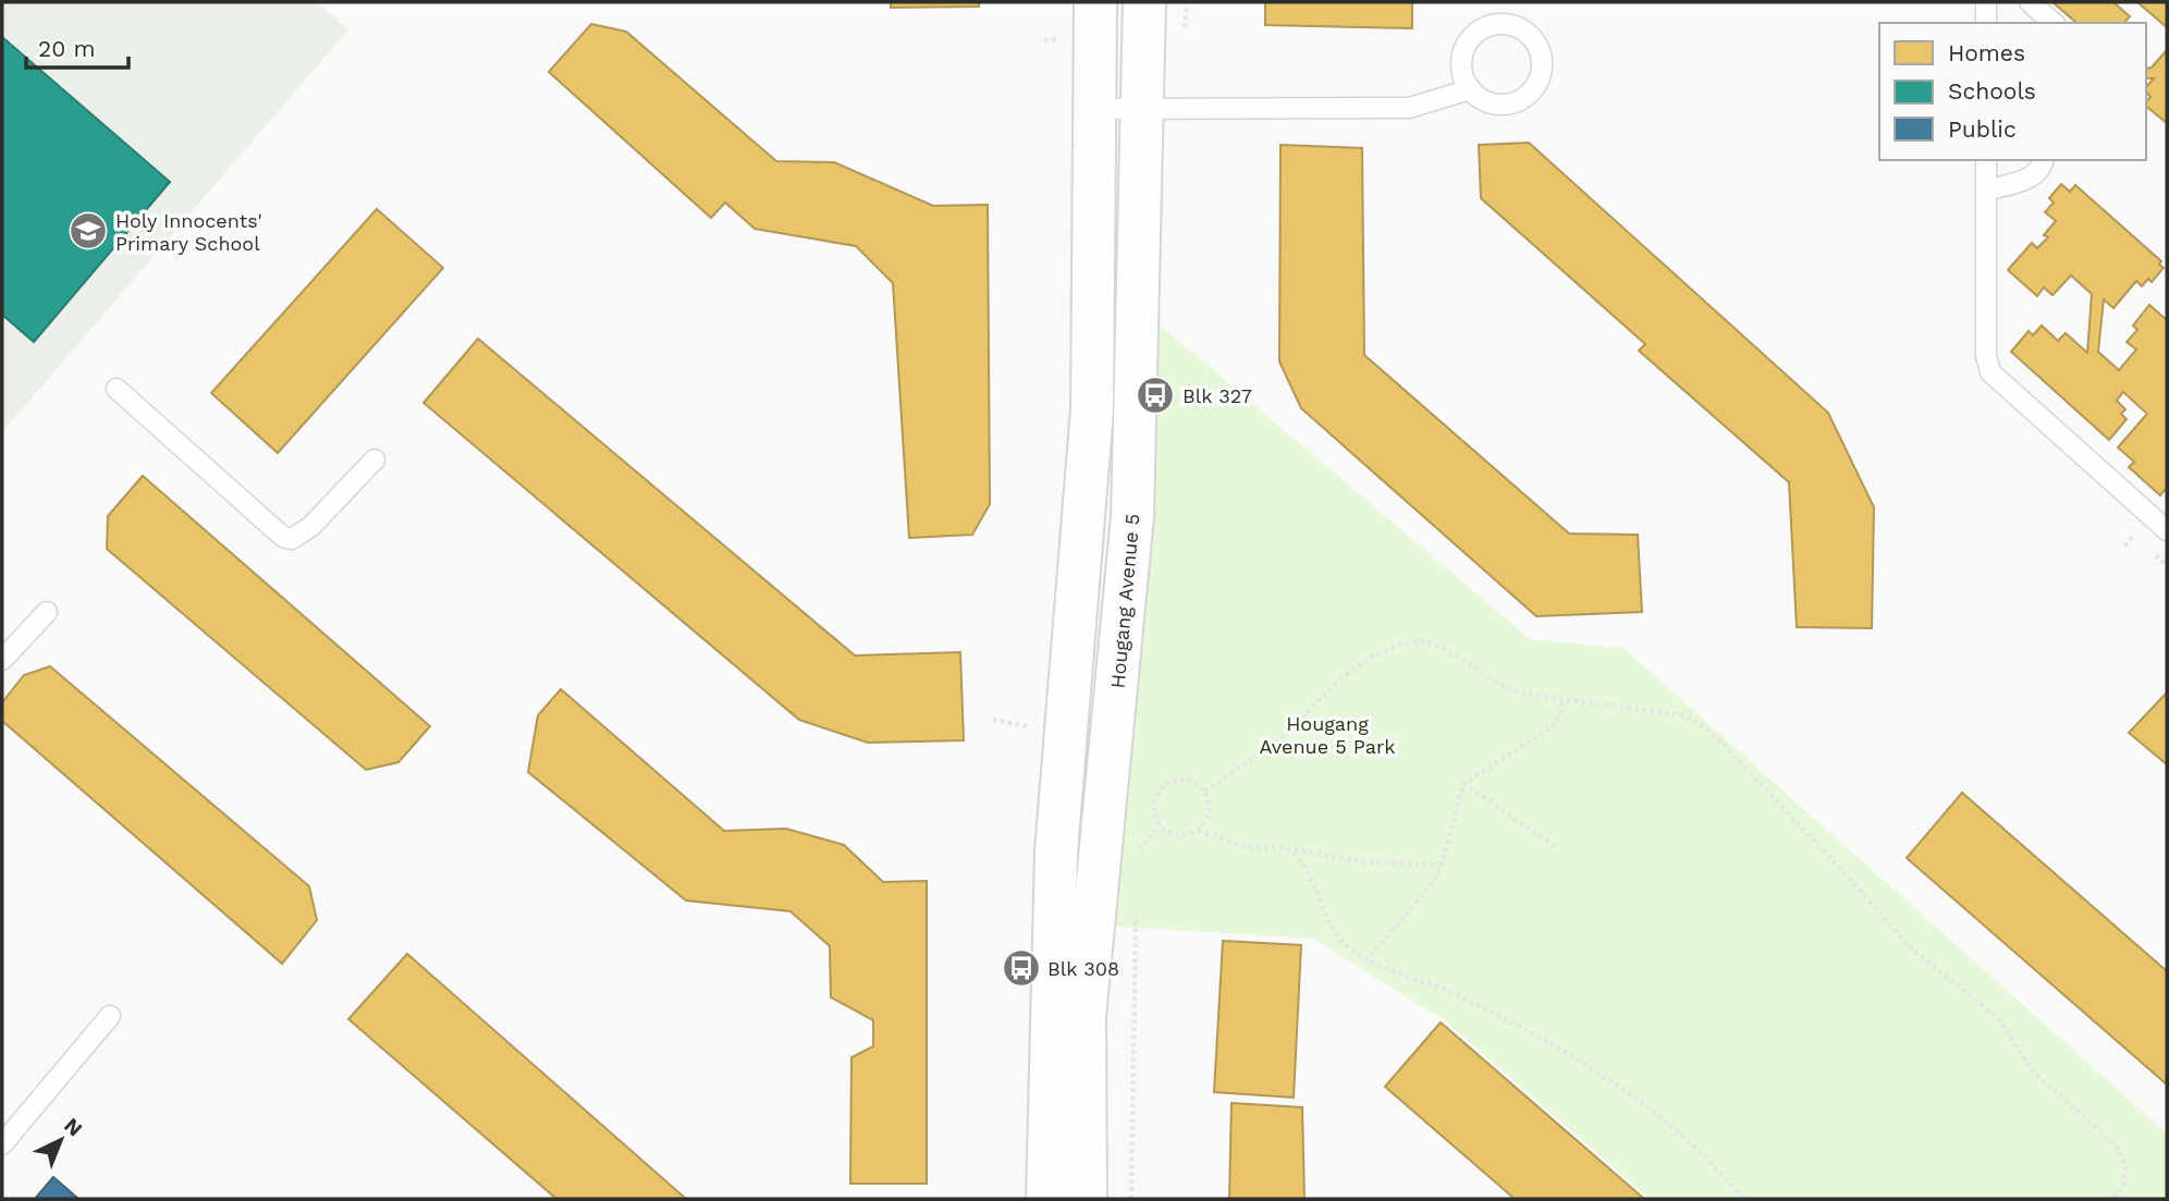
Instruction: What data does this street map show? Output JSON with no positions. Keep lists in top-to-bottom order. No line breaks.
{"streets":{"street":["Hougang Avenue 5"]},"parks":["Hougang Avenue 5 Park"],"places":{"school or university":["Holy Innocents' Primary School"],"bus stop":["Blk 327","Blk 308"]},"legend":["Homes","Schools","Public"],"scale_bar":"20 m","north":"top right"}
